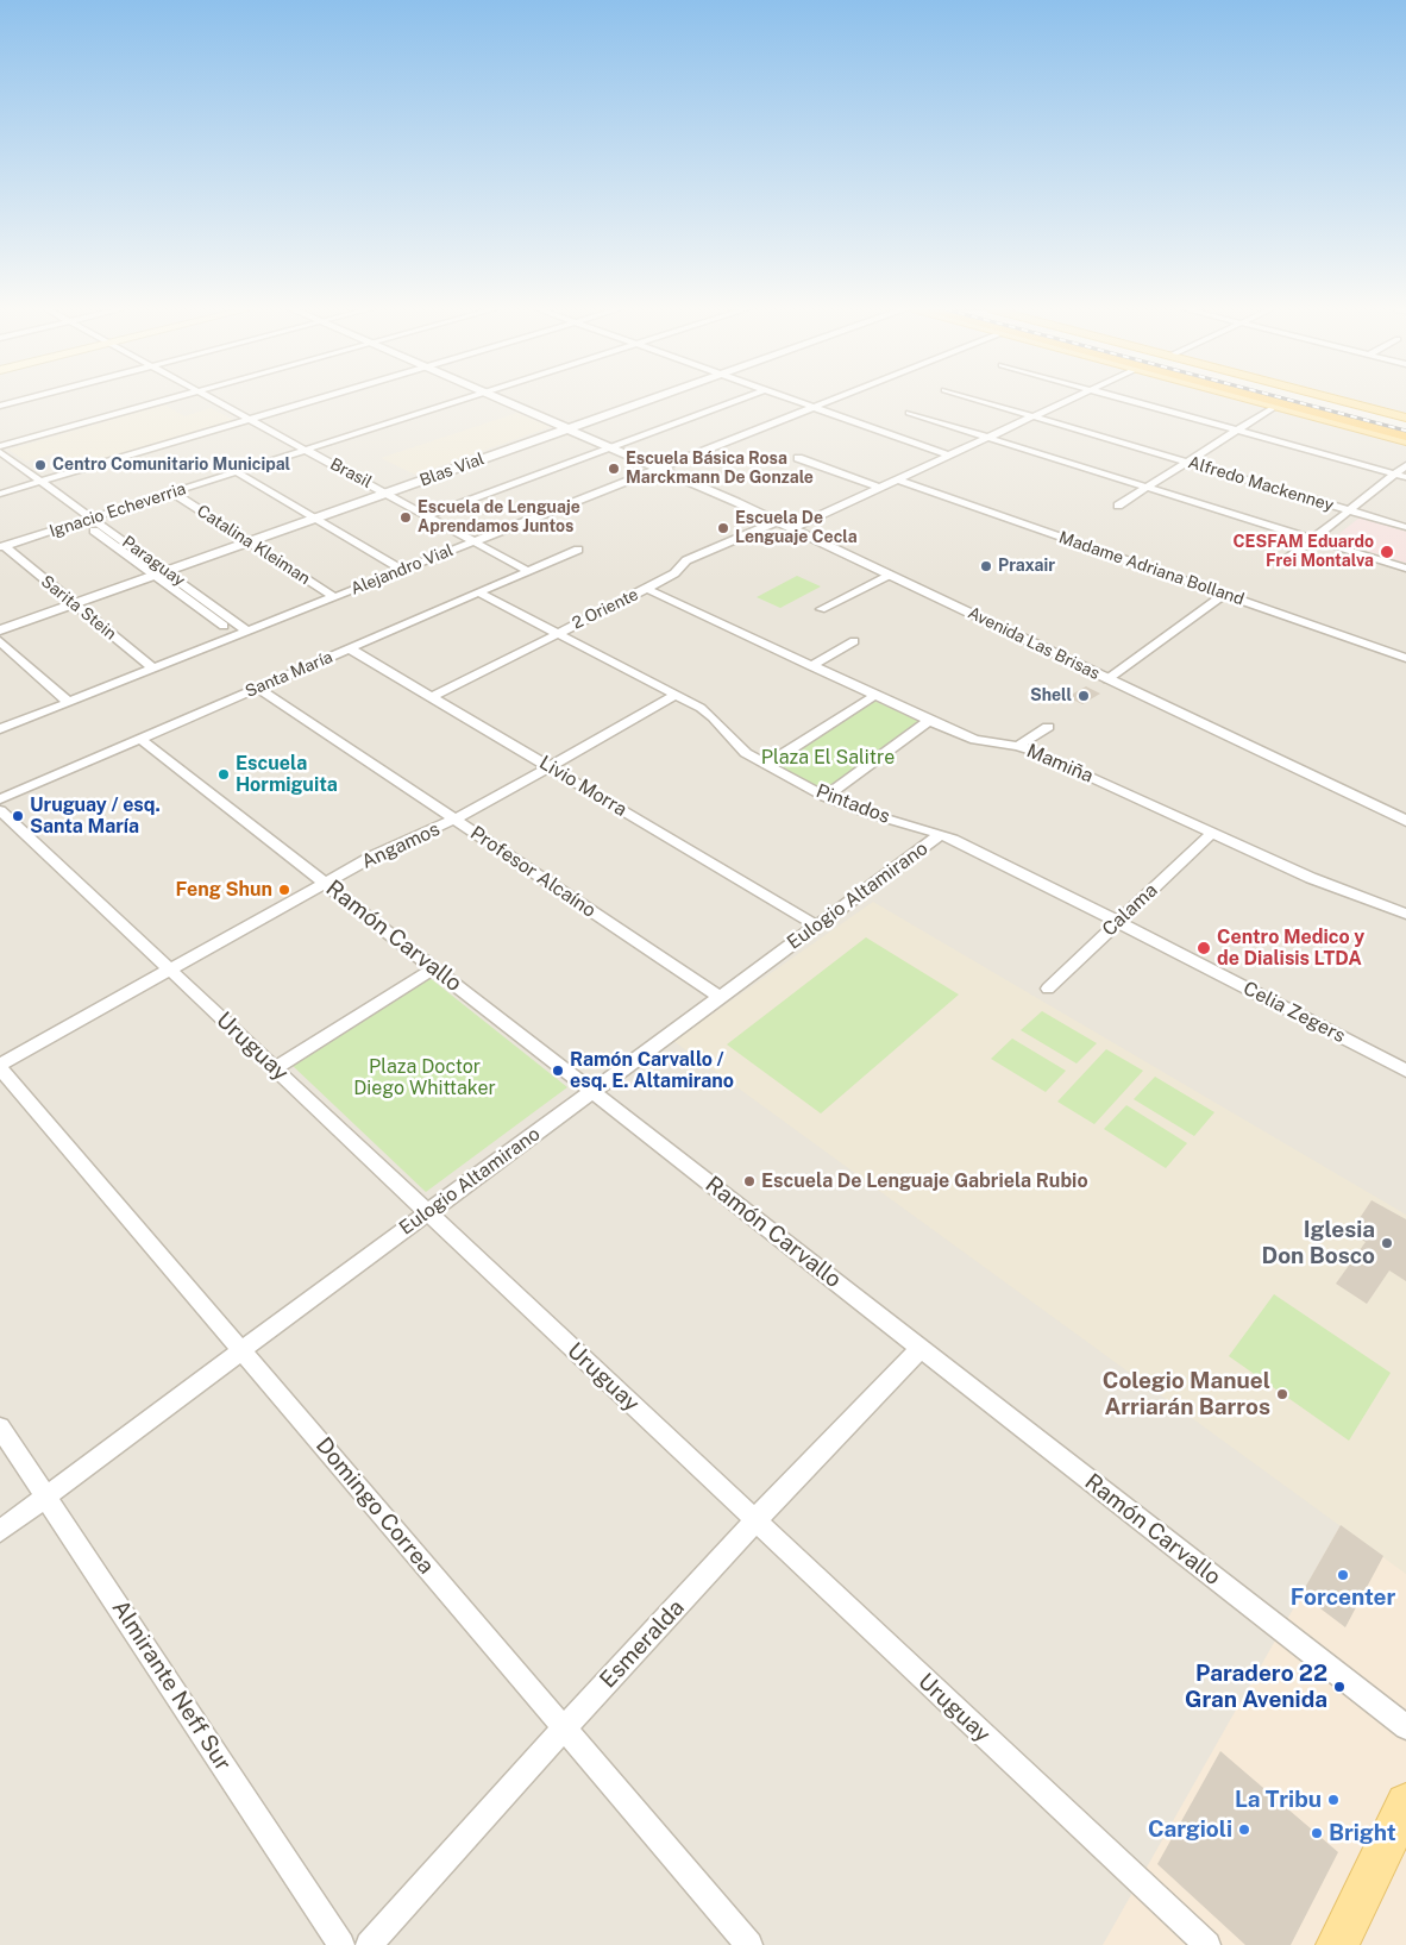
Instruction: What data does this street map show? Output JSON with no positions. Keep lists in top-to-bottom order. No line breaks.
{"streets":{"street":["Blas Vial","Brasil","Alfredo Mackenney","Ignacio Echeverria","Catalina Kleiman","Paraguay","Madame Adriana Bolland","Alejandro Vial","Sarita Stein","2 Oriente","Avenida Las Brisas","Santa María","Mamiña","Livio Morra","Pintados","Angamos","Profesor Alcaíno","Eulogio Altamirano","Calama","Ramón Carvallo","Celia Zegers","Uruguay","Domingo Correa","Esmeralda","Almirante Neff Sur"]},"crossings":[["Blas Vial","Brasil"],["Blas Vial","Catalina Kleiman"],["Blas Vial","Paraguay"],["Blas Vial","Sarita Stein"],["Blas Vial","Avenida Las Brisas"],["Brasil","Ignacio Echeverria"],["Brasil","Alejandro Vial"],["Brasil","Santa María"],["Ignacio Echeverria","Catalina Kleiman"],["Ignacio Echeverria","Paraguay"],["Ignacio Echeverria","Sarita Stein"],["Catalina Kleiman","Alejandro Vial"],["Paraguay","Alejandro Vial"],["Alejandro Vial","Sarita Stein"],["Alejandro Vial","Avenida Las Brisas"],["2 Oriente","Avenida Las Brisas"],["2 Oriente","Mamiña"],["2 Oriente","Livio Morra"],["2 Oriente","Pintados"],["Santa María","Livio Morra"],["Santa María","Pintados"],["Santa María","Profesor Alcaíno"],["Santa María","Ramón Carvallo"],["Mamiña","Calama"],["Livio Morra","Angamos"],["Livio Morra","Eulogio Altamirano"],["Pintados","Angamos"],["Pintados","Eulogio Altamirano"],["Pintados","Calama"],["Pintados","Celia Zegers"],["Angamos","Profesor Alcaíno"],["Angamos","Ramón Carvallo"],["Angamos","Uruguay"],["Angamos","Domingo Correa"],["Profesor Alcaíno","Eulogio Altamirano"],["Eulogio Altamirano","Ramón Carvallo"],["Eulogio Altamirano","Uruguay"],["Eulogio Altamirano","Domingo Correa"],["Eulogio Altamirano","Almirante Neff Sur"],["Calama","Celia Zegers"],["Ramón Carvallo","Esmeralda"],["Uruguay","Esmeralda"],["Domingo Correa","Esmeralda"]],"parks":["Plaza El Salitre","Plaza Doctor Diego Whittaker"],"places":["Centro Comunitario Municipal","Escuela Básica Rosa Marckmann De Gonzale","Escuela de Lenguaje Aprendamos Juntos","Escuela De Lenguaje Cecla","CESFAM Eduardo Frei Montalva","Praxair","Shell","Escuela Hormiguita","Uruguay / esq. Santa María","Feng Shun","Centro Medico y de Dialisis LTDA","Ramón Carvallo / esq. E. Altamirano","Escuela De Lenguaje Gabriela Rubio","Iglesia Don Bosco","Colegio Manuel Arriarán Barros","Forcenter","Paradero 22 Gran Avenida","La Tribu","Cargioli","Bright"]}
